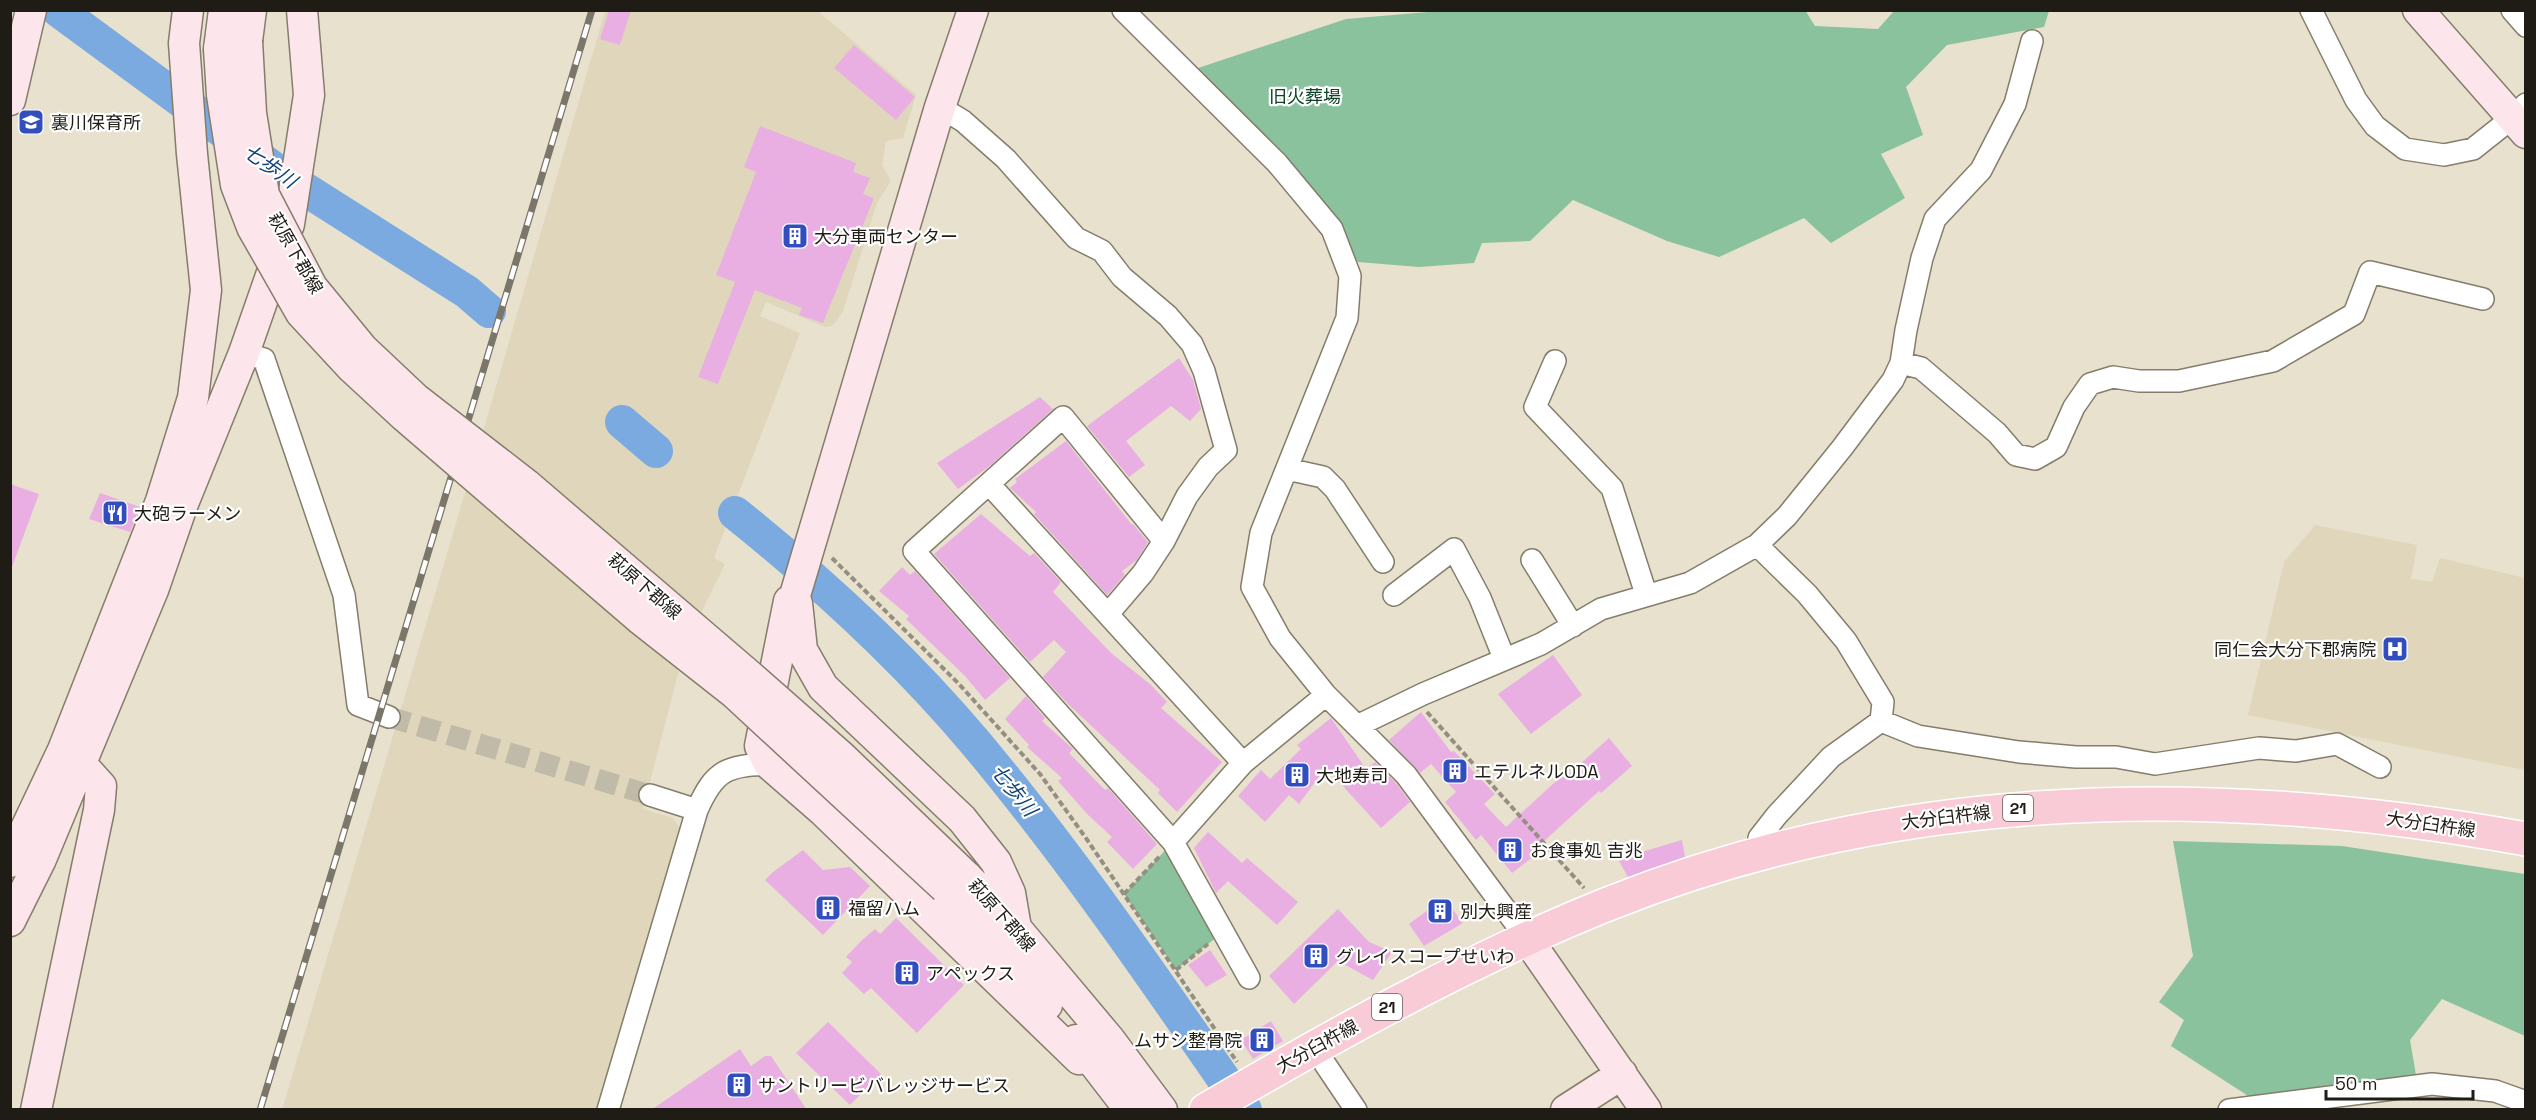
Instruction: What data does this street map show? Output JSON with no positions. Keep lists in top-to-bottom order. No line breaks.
{"streets":{"main road":["21","大分臼杵線"],"street":["萩原下郡線"]},"water":["七歩川"],"parks":["旧火葬場"],"places":{"school or university":["裏川保育所"],"building":["大分車両センター","エテルネルODA","大地寿司","お食事処 吉兆","福留ハム","別大興産","グレイスコープせいわ","アペックス","ムサシ整骨院","サントリービバレッジサービス"],"restaurant":["大砲ラーメン"],"hospital":["同仁会大分下郡病院"]},"scale_bar":"50 m"}
